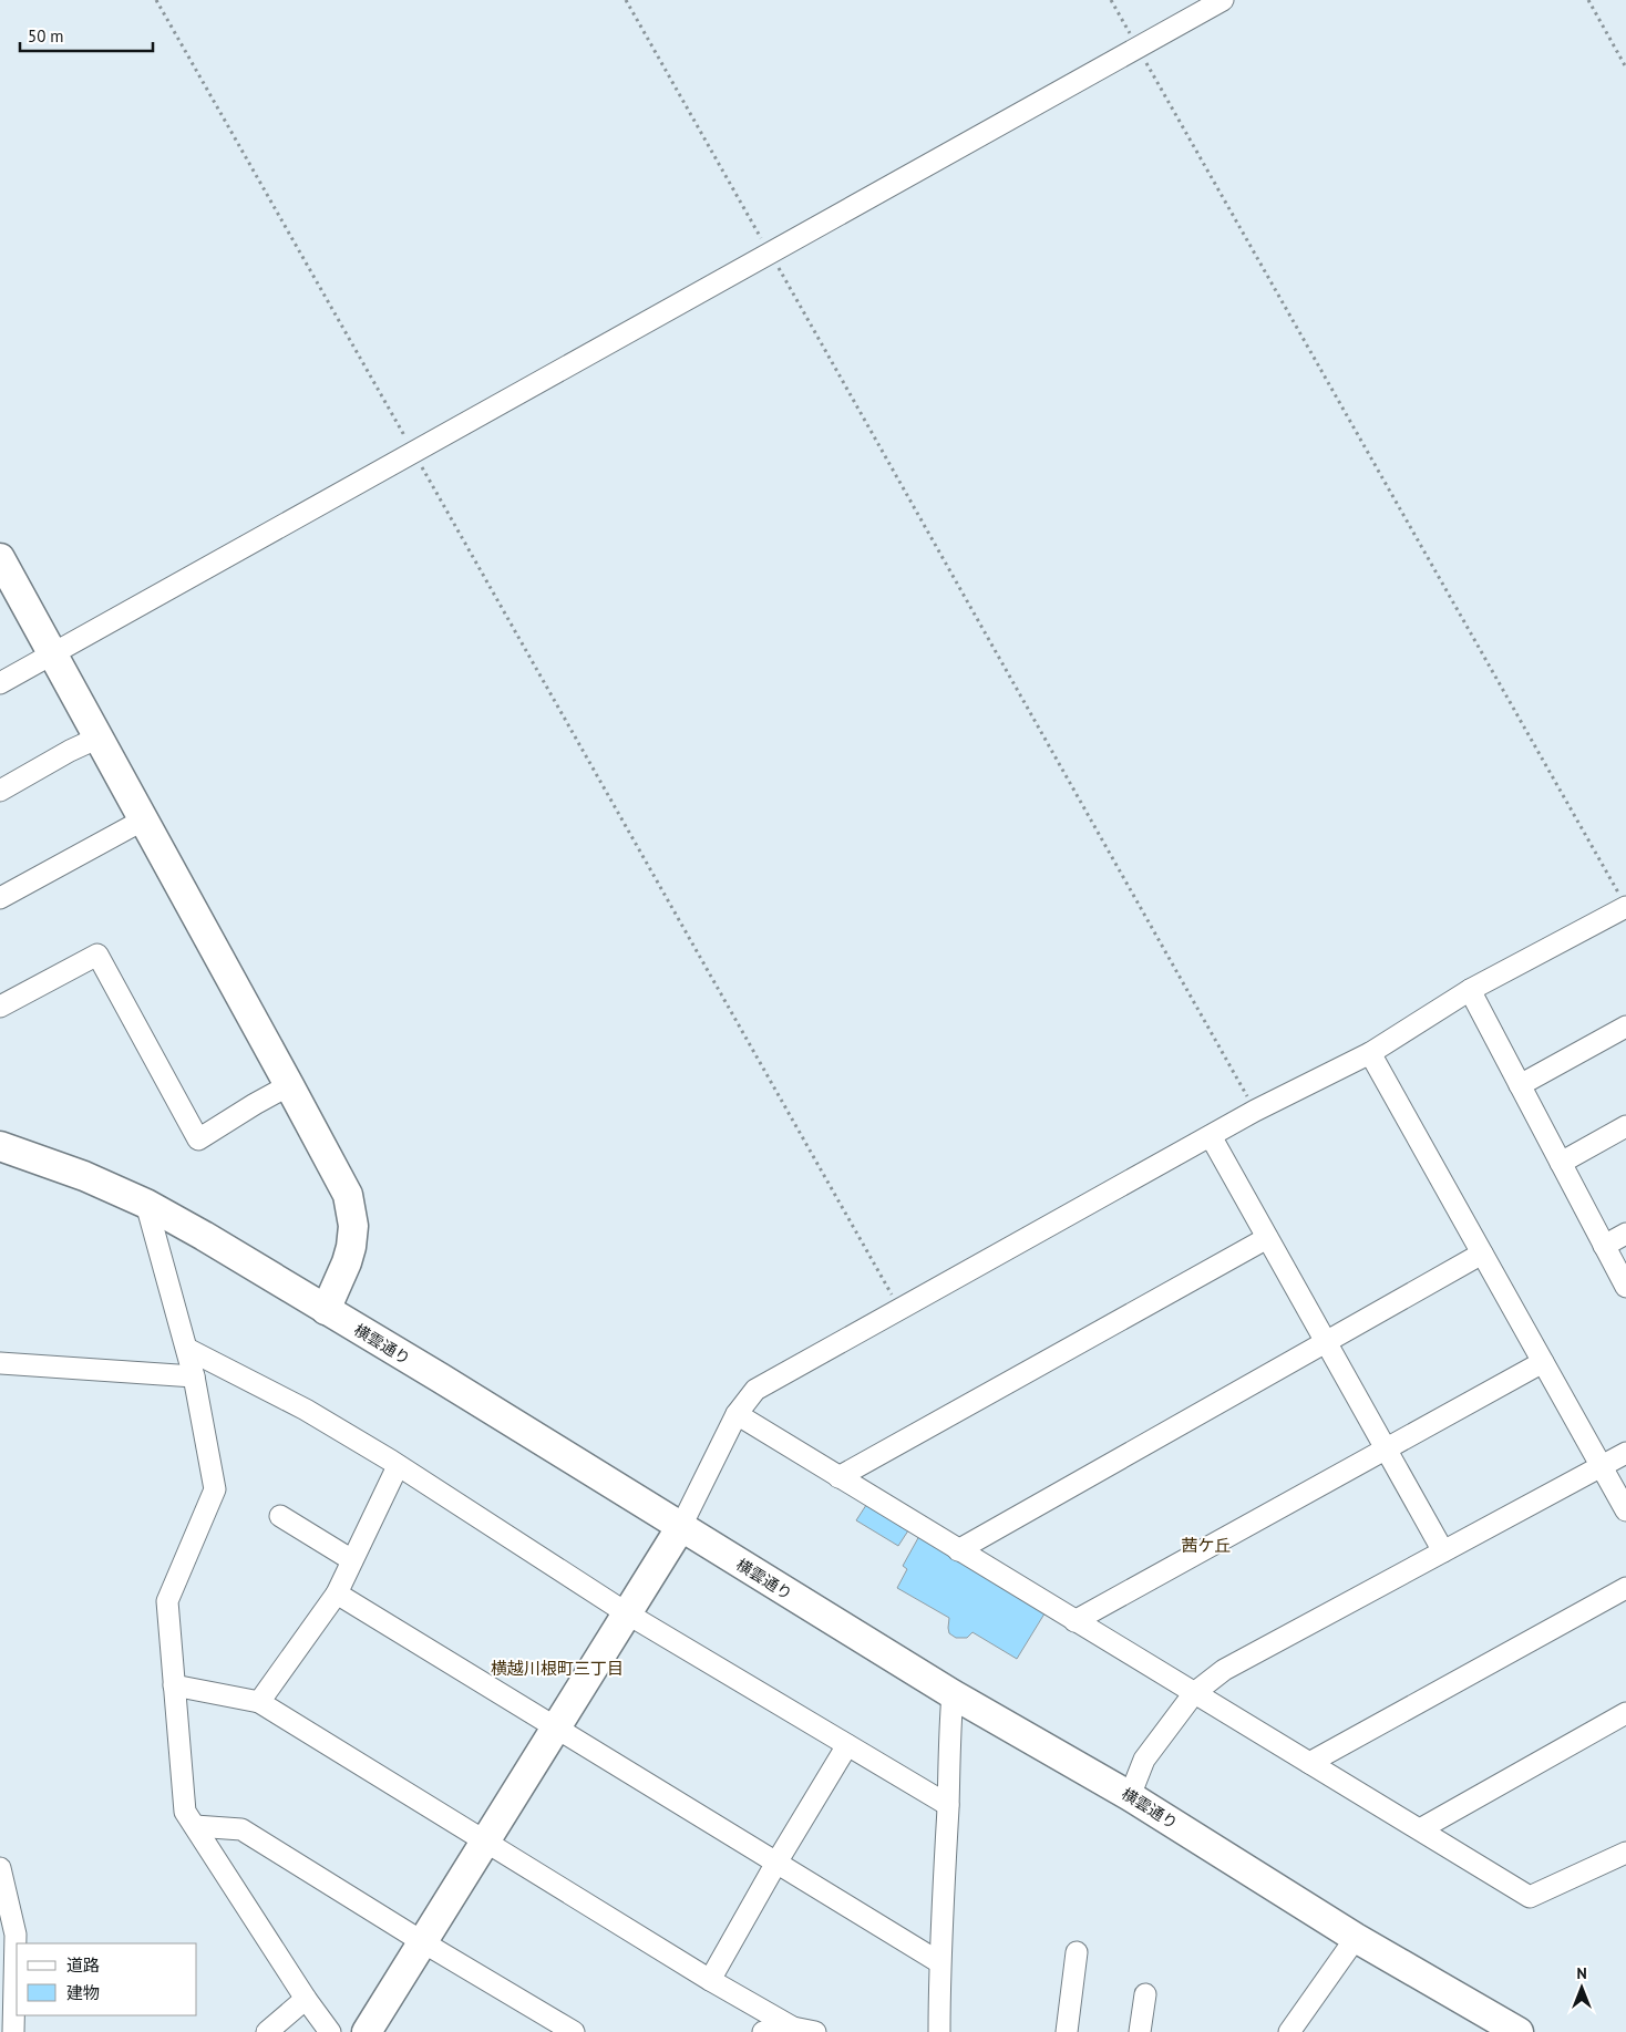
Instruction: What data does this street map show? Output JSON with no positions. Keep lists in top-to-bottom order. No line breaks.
{"streets":{"main road":["横雲通り"]},"districts":["茜ケ丘","横越川根町三丁目"],"legend":["道路","建物"],"scale_bar":"50 m","north":"top"}
